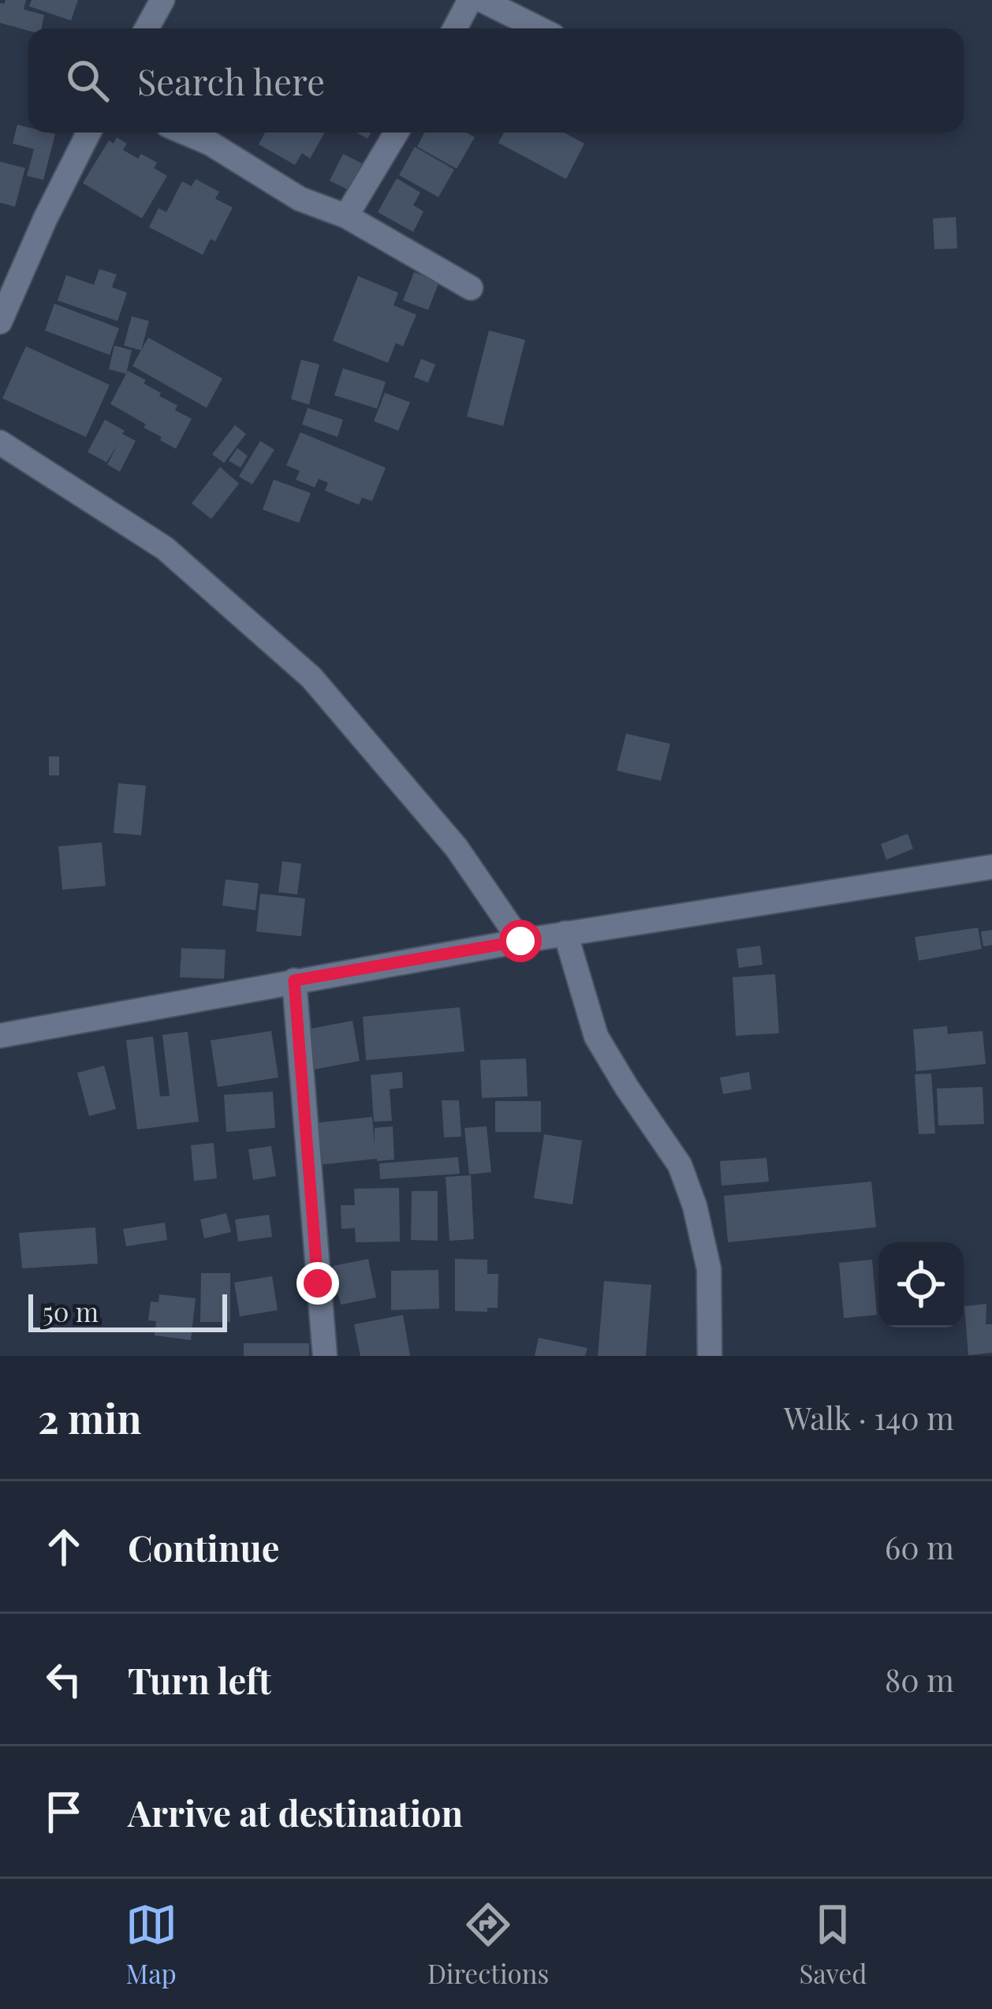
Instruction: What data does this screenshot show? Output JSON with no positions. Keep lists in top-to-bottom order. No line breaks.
{"scale_bar":"50 m","page":{"search":"Search here","scale":"50 m","heading":["2 min","Walk · 140 m"],"list":[["Continue","60 m"],["Turn left","80 m"],"Arrive at destination"],"nav":["Map","Directions","Saved"]}}
